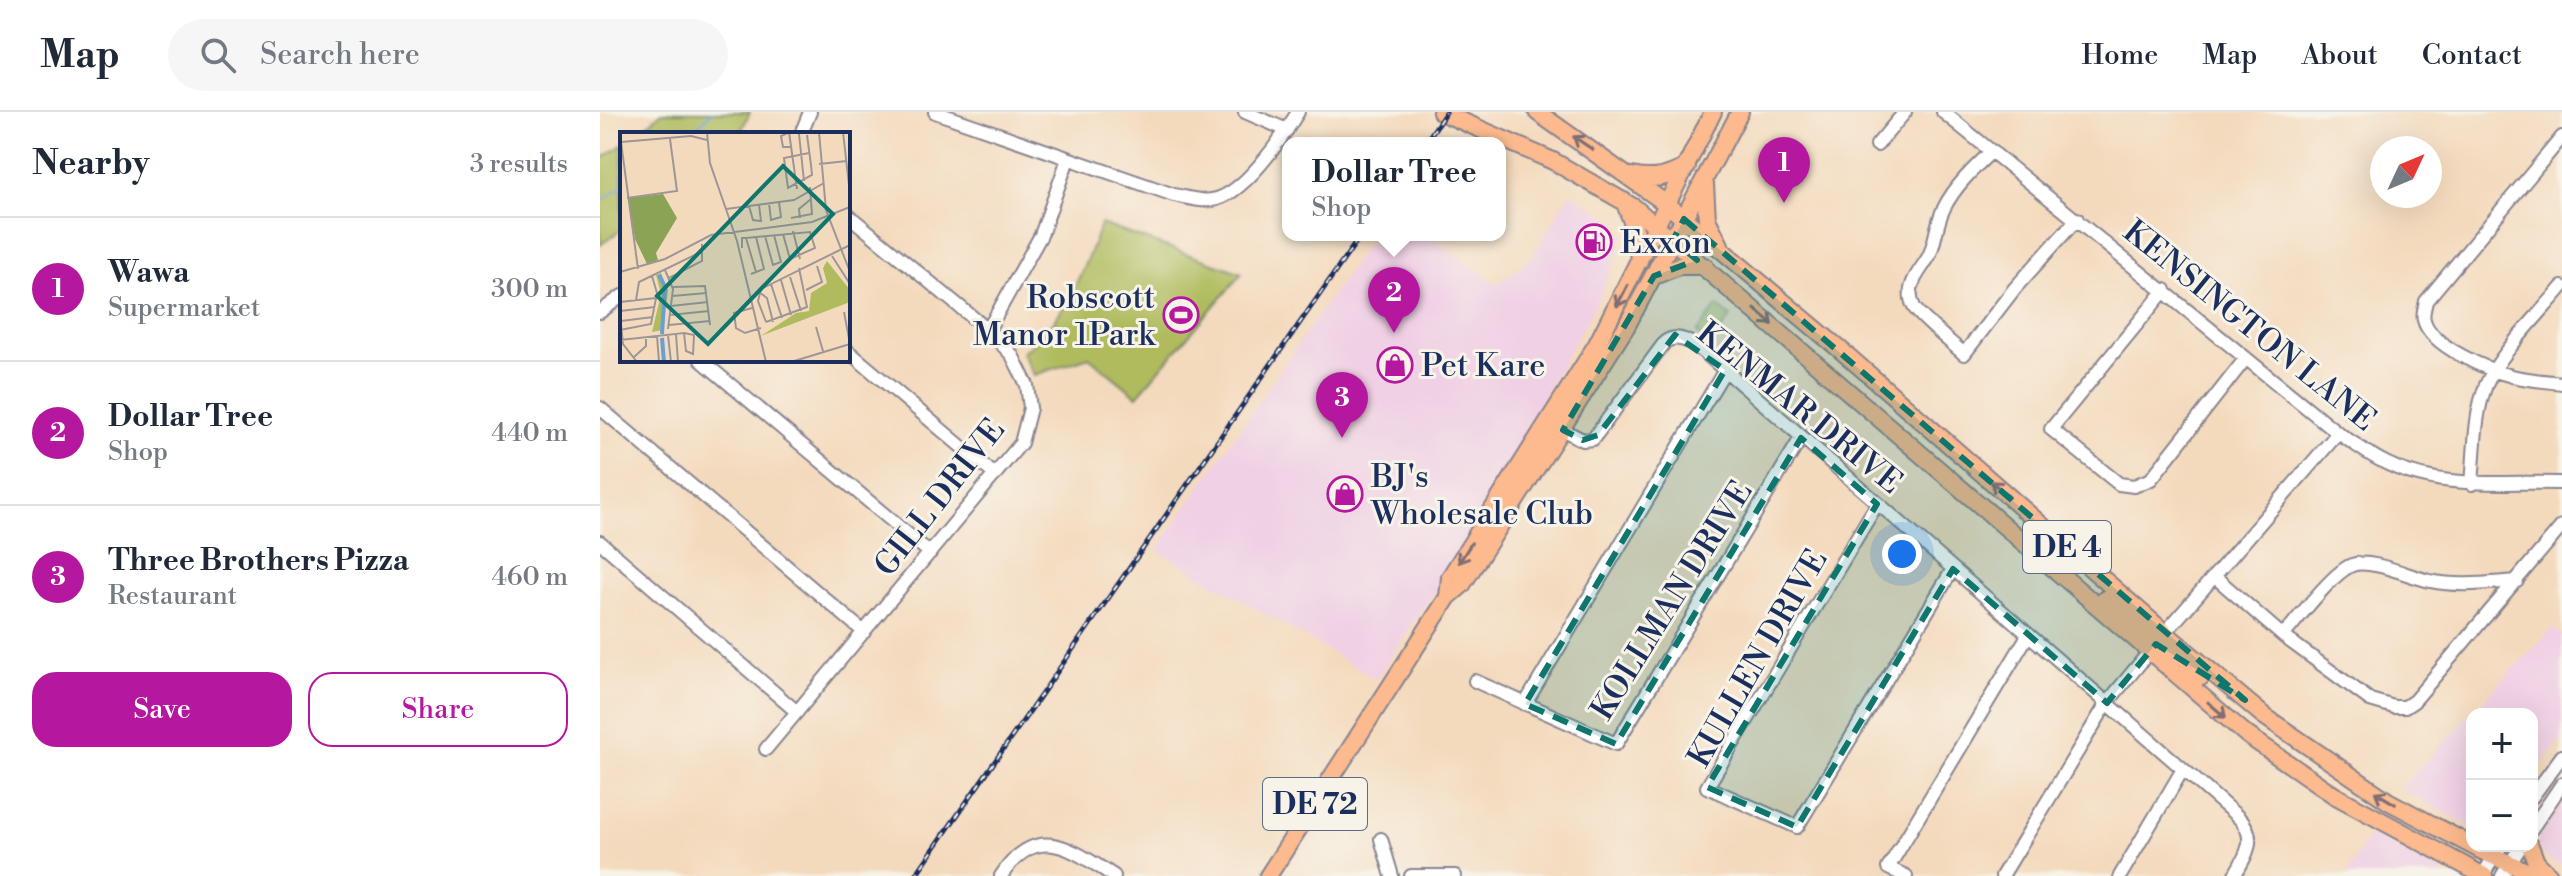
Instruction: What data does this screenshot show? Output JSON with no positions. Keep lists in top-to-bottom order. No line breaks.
{"streets":{"main road":["DE 4","DE 72"],"street":["KENSINGTON LANE","KENMAR DRIVE","GILL DRIVE","KOLLMAN DRIVE","KULLEN DRIVE"]},"crossings":[["KENMAR DRIVE","KOLLMAN DRIVE"],["KENMAR DRIVE","KULLEN DRIVE"],["KENMAR DRIVE","DE 72"],["DE 4","DE 72"]],"places":{"fuel station":["Exxon"],"sports":["Robscott Manor 1Park"],"shop":["Pet Kare","BJ's Wholesale Club"]},"north":"top right","page":{"header":"Map","search":"Search here","nav":["Home","Map","About","Contact"],"heading":["Nearby","3 results"],"pins":["1","2","3"],"popup":["Dollar Tree","Shop"],"list":[{"mark":"1","name":"Wawa","note":"Supermarket","value":"300 m"},{"mark":"2","name":"Dollar Tree","note":"Shop","value":"440 m"},{"mark":"3","name":"Three Brothers Pizza","note":"Restaurant","value":"460 m"}],"buttons":["Save","Share"],"map_buttons":["+","−"]}}
